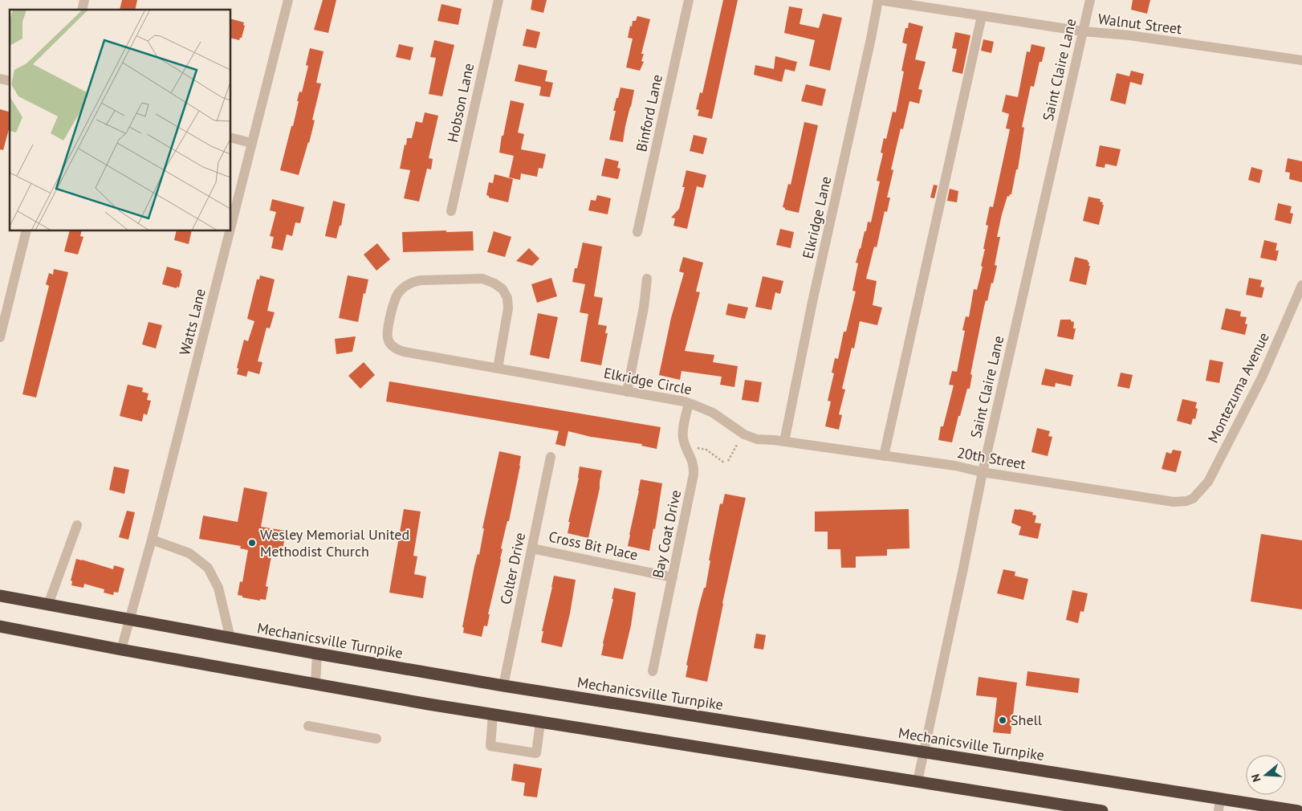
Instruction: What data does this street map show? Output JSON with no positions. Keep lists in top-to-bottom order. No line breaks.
{"streets":{"highway":["Mechanicsville Turnpike"],"street":["Walnut Street","Saint Claire Lane","Hobson Lane","Binford Lane","Elkridge Lane","Watts Lane","Elkridge Circle","Montezuma Avenue","20th Street","Bay Coat Drive","Cross Bit Place","Colter Drive"]},"crossings":[["Walnut Street","Saint Claire Lane"],["Walnut Street","Elkridge Lane"],["Saint Claire Lane","20th Street"],["Saint Claire Lane","Mechanicsville Turnpike"],["Elkridge Lane","Elkridge Circle"],["Elkridge Lane","20th Street"],["Watts Lane","Mechanicsville Turnpike"],["Elkridge Circle","20th Street"],["Elkridge Circle","Bay Coat Drive"],["Montezuma Avenue","20th Street"],["Bay Coat Drive","Cross Bit Place"],["Cross Bit Place","Colter Drive"],["Colter Drive","Mechanicsville Turnpike"]],"places":["Wesley Memorial United Methodist Church","Shell"],"north":"left"}
